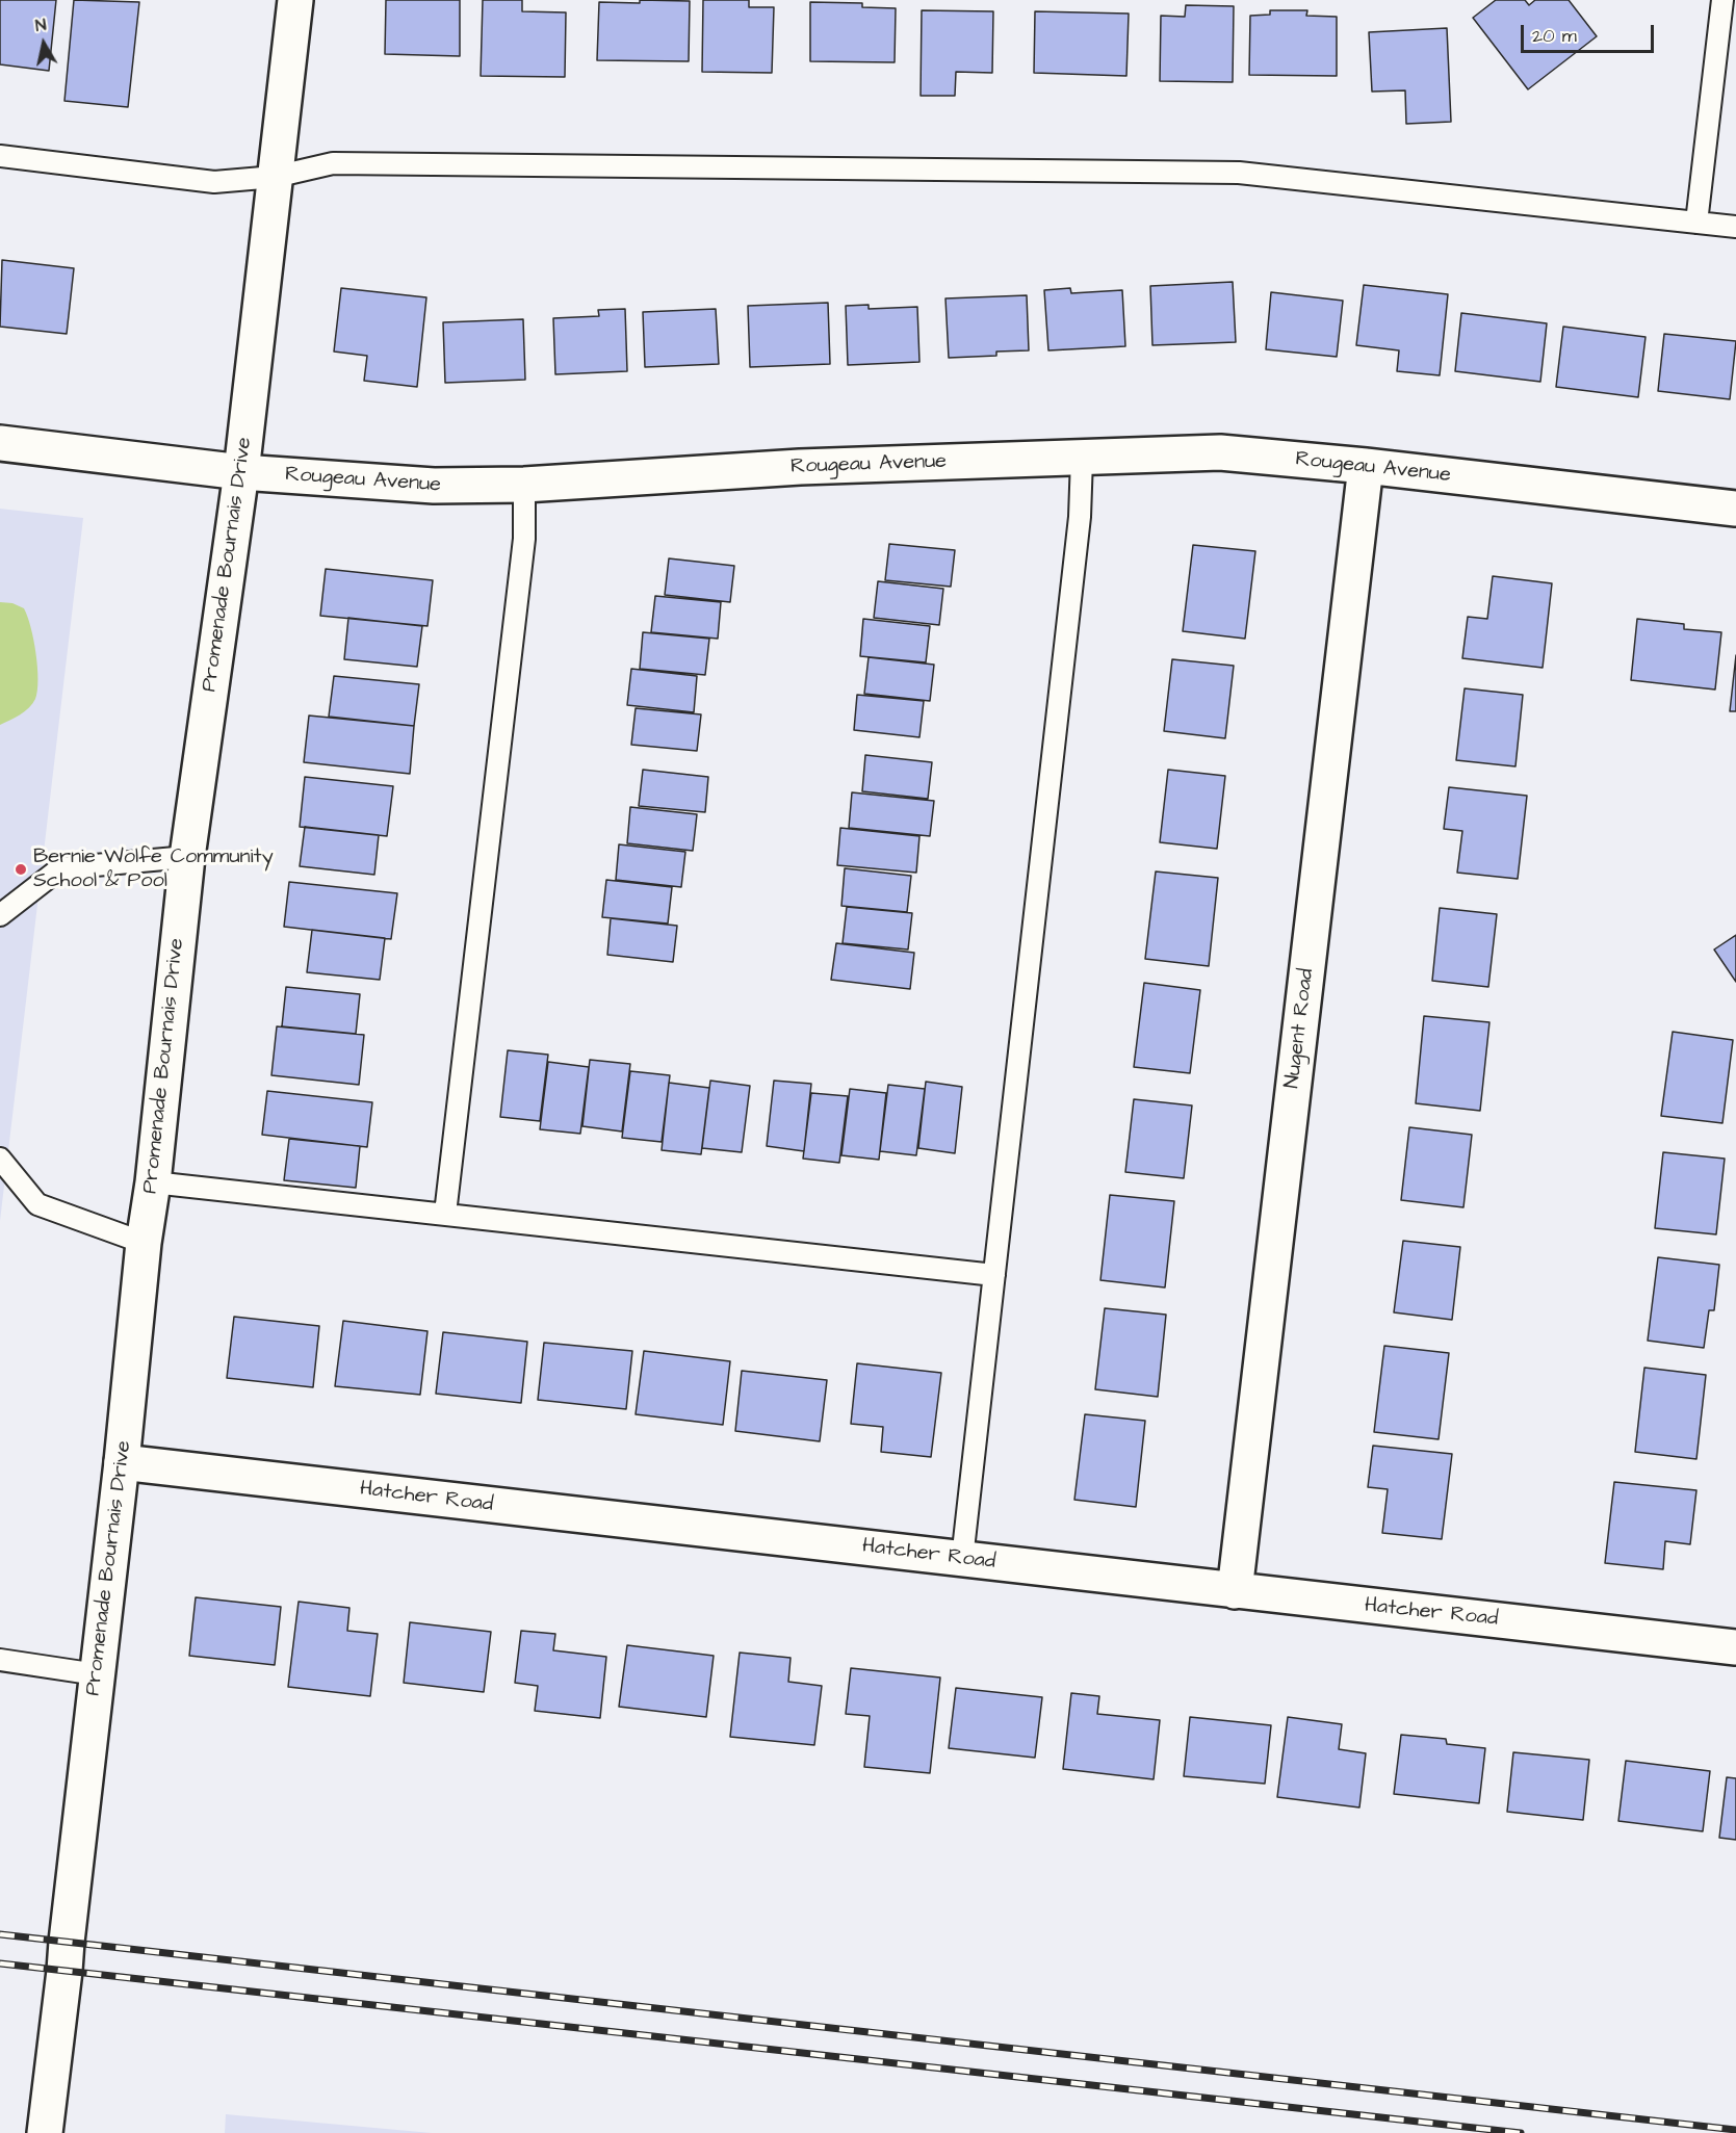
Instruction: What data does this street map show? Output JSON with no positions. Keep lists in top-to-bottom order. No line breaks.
{"streets":{"street":["Rougeau Avenue","Promenade Bournais Drive","Nugent Road","Hatcher Road"]},"crossings":[["Rougeau Avenue","Promenade Bournais Drive"],["Rougeau Avenue","Nugent Road"],["Promenade Bournais Drive","Hatcher Road"],["Nugent Road","Hatcher Road"]],"places":["Bernie Wolfe Community School & Pool"],"scale_bar":"20 m","north":"top"}
